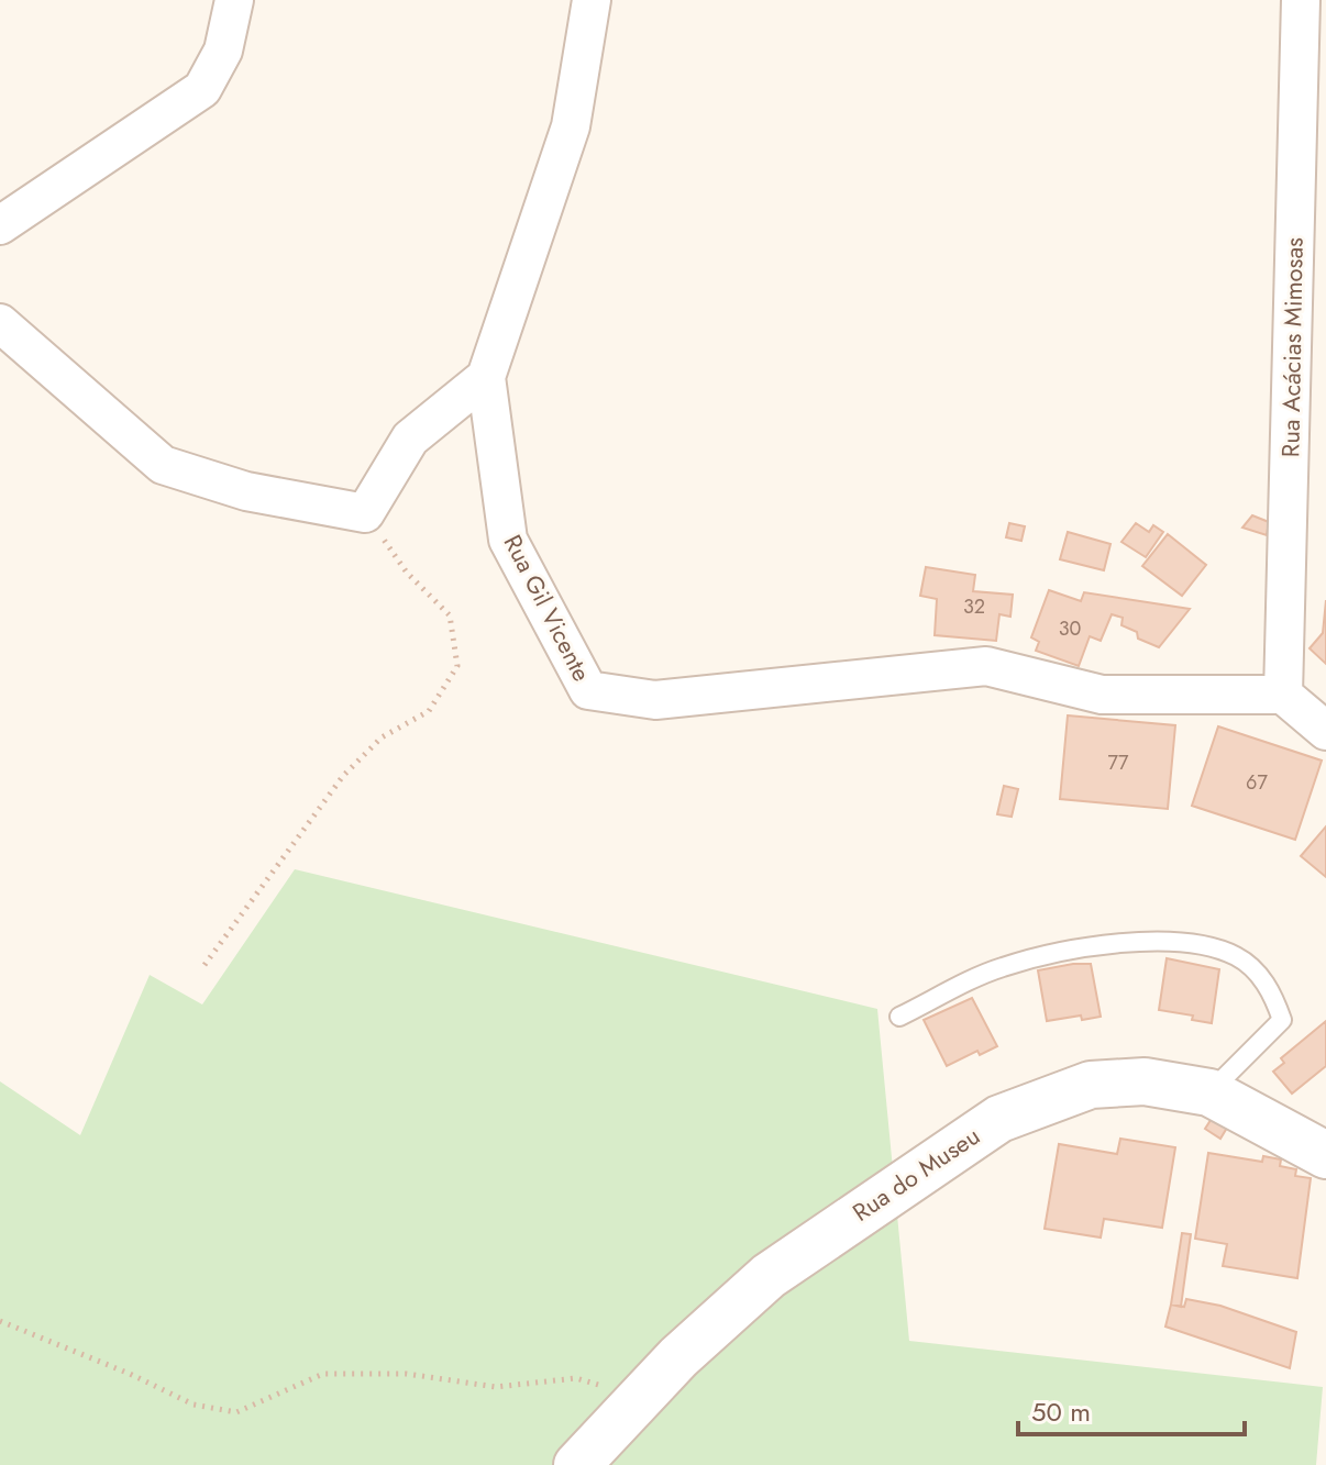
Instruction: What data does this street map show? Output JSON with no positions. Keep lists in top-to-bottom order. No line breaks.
{"streets":{"street":["Rua Acácias Mimosas","Rua Gil Vicente","Rua do Museu"]},"crossings":[["Rua Acácias Mimosas","Rua Gil Vicente"]],"house_numbers":["32","30","77","67"],"scale_bar":"50 m"}
